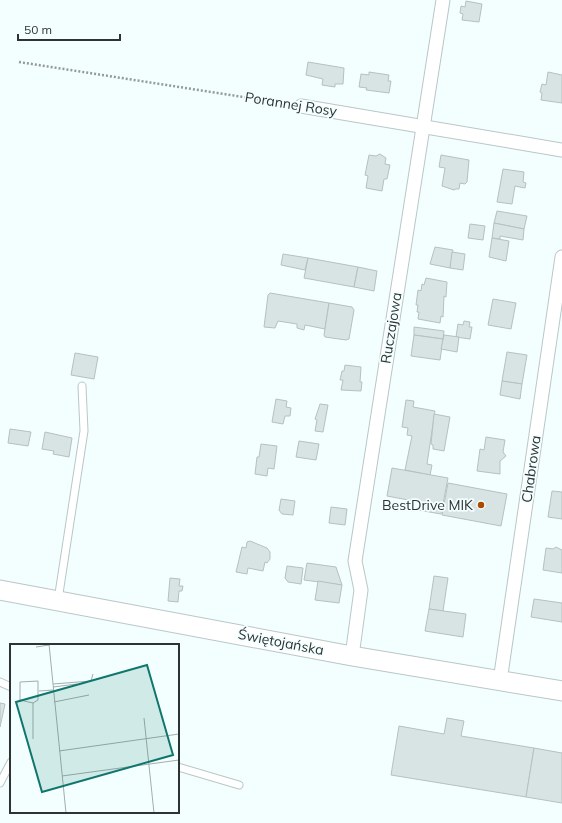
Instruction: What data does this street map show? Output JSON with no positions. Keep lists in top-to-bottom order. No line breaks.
{"streets":{"street":["Porannej Rosy","Ruczajowa","Chabrowa","Świętojańska"]},"crossings":[["Porannej Rosy","Ruczajowa"],["Ruczajowa","Świętojańska"],["Chabrowa","Świętojańska"]],"places":["BestDrive MIK"],"scale_bar":"50 m"}
